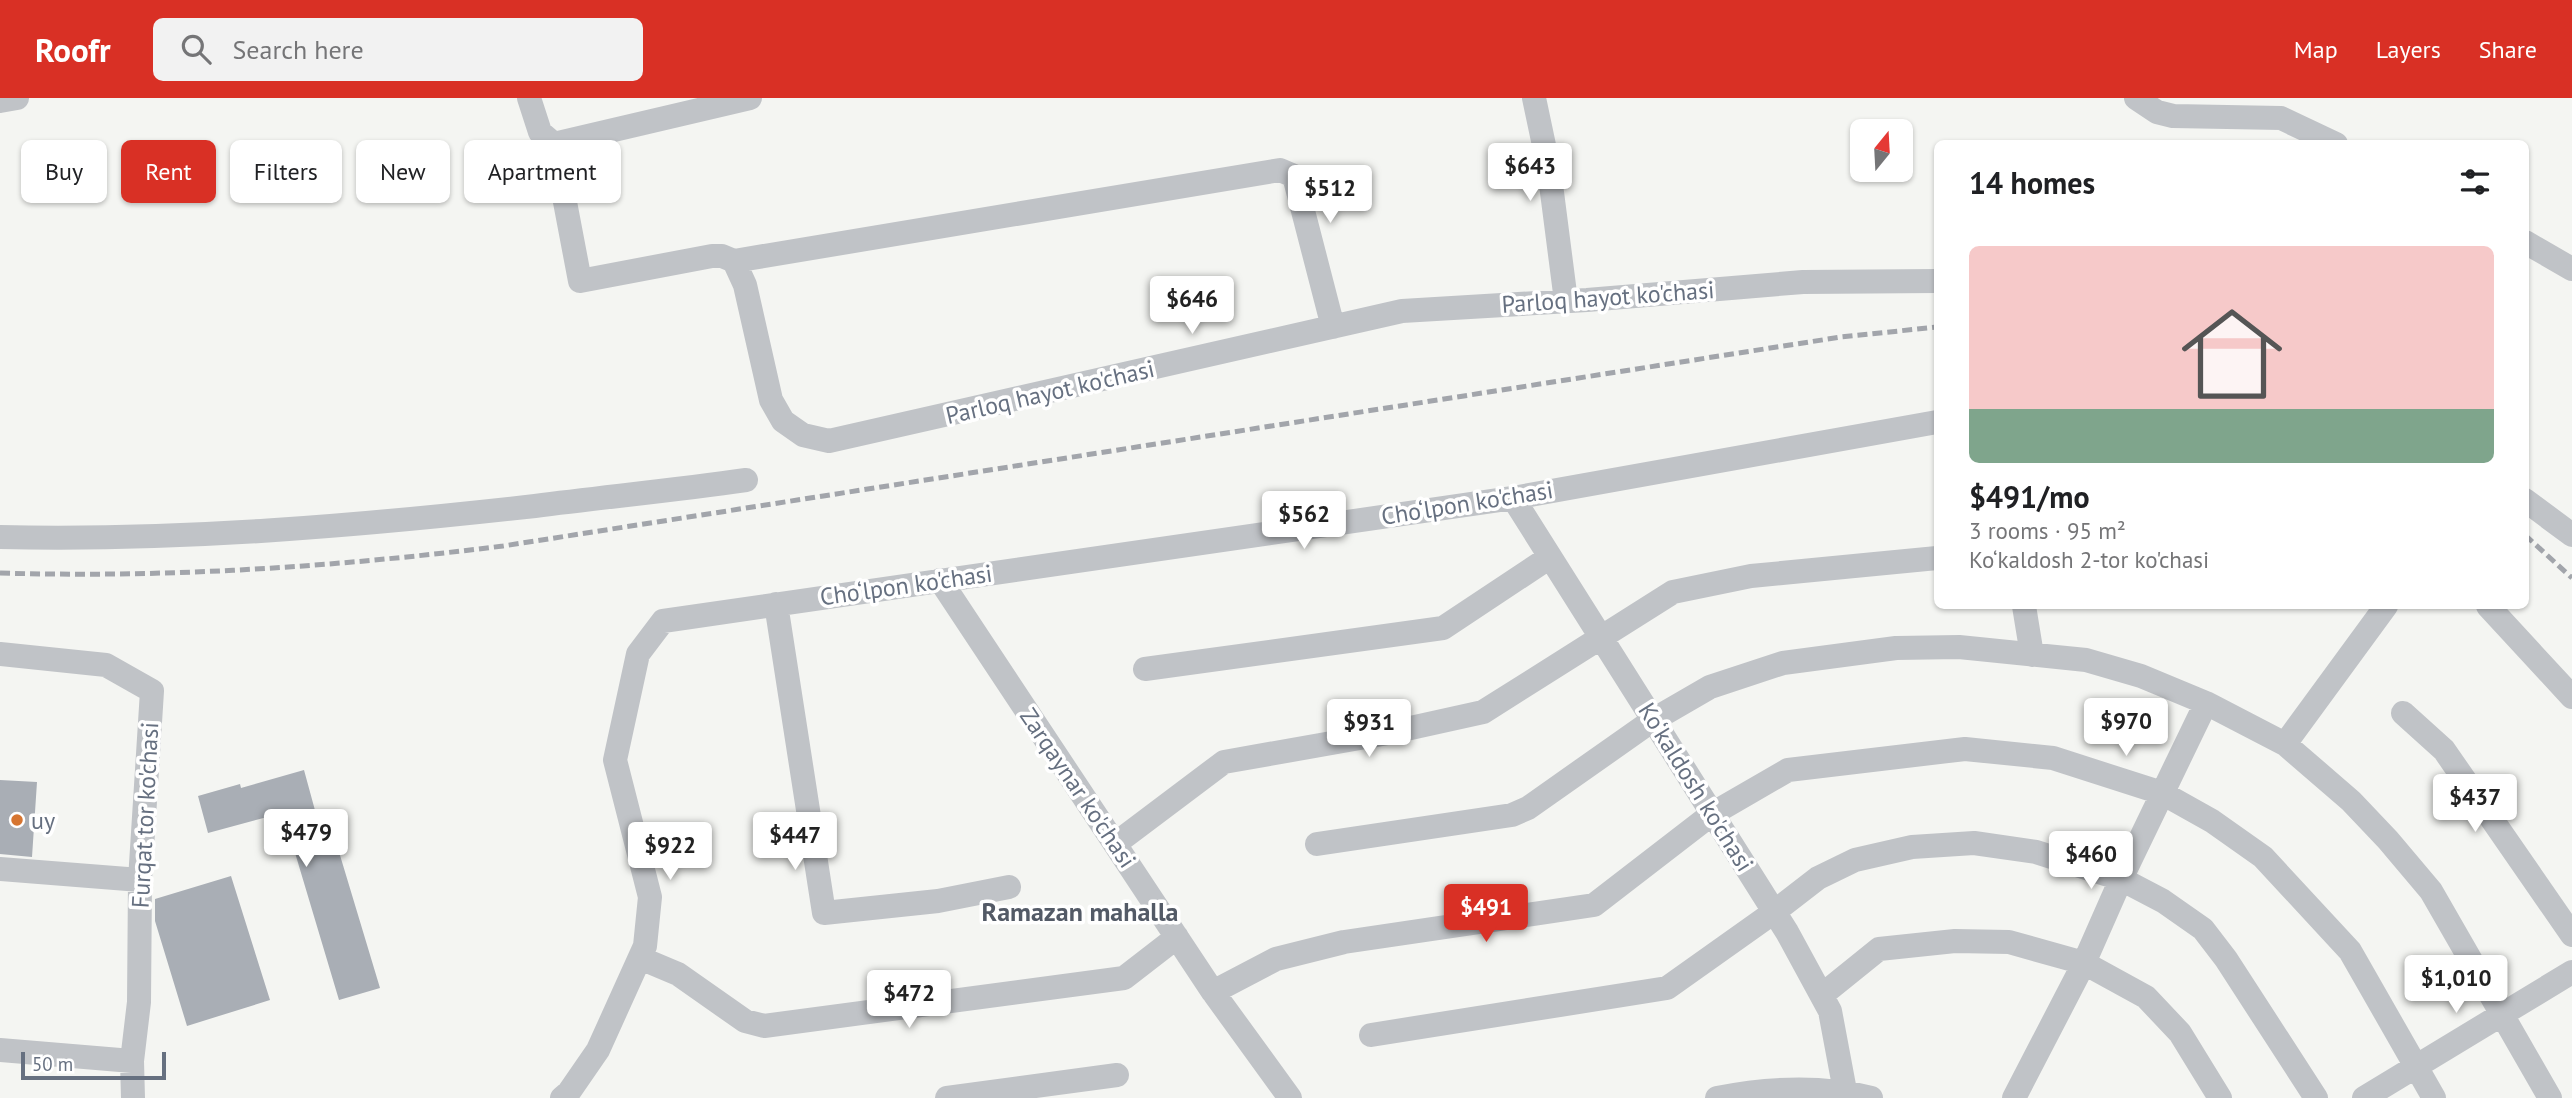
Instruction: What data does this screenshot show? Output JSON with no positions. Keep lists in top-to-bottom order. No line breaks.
{"streets":{"street":["Parloq hayot ko'chasi","Cho‘lpon ko'chasi","Ko‘kaldosh ko'chasi","Zarqaynar ko'chasi","Furqat tor ko'chasi"]},"crossings":[["Cho‘lpon ko'chasi","Ko‘kaldosh ko'chasi"],["Cho‘lpon ko'chasi","Zarqaynar ko'chasi"]],"districts":["Ramazan mahalla"],"places":["uy"],"scale_bar":"50 m","north":"top","page":{"header":"Roofr","search":"Search here","nav":["Map","Layers","Share"],"chip":["Buy","Rent","Filters","New","Apartment"],"heading":"14 homes","price":["$643","$512","$646","$562","$970","$931","$437","$479","$447","$922","$460","$491","$1,010","$472"],"list":[{"name":"$491/mo","note":"3 rooms · 95 m² · Ko‘kaldosh 2-tor ko'chasi"}],"scale":"50 m"}}
